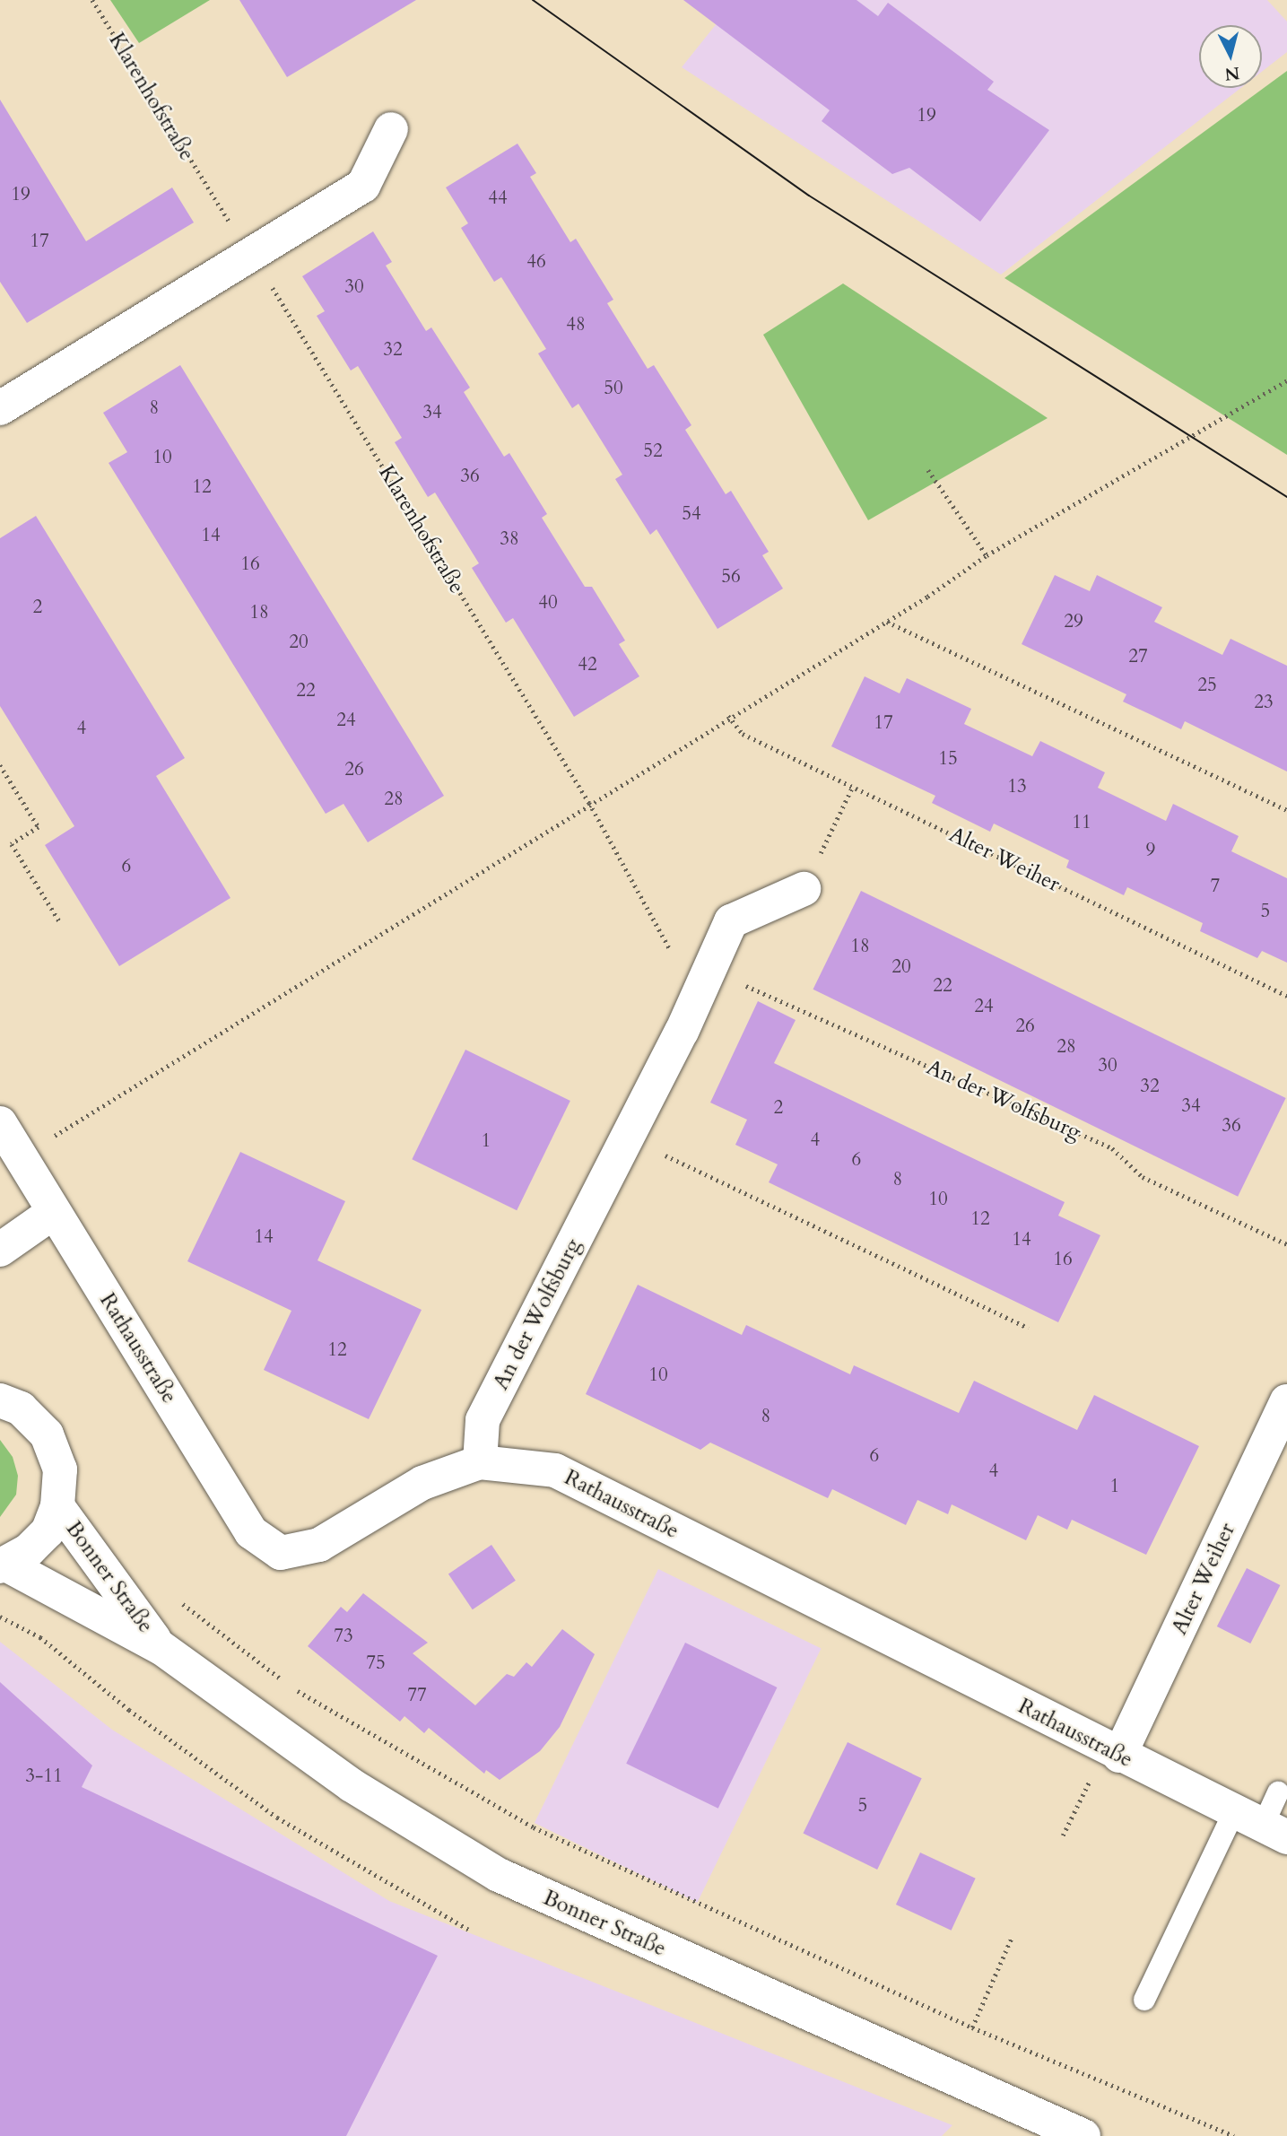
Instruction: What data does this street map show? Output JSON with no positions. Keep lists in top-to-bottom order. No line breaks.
{"streets":{"street":["Alter Weiher","An der Wolfsburg","Rathausstraße","Bonner Straße"],"path":["Klarenhofstraße"]},"crossings":[["Klarenhofstraße","An der Wolfsburg"],["Alter Weiher","Rathausstraße"],["An der Wolfsburg","Rathausstraße"]],"house_numbers":["19","19","44","17","46","30","48","32","50","8","34","52","10","36","12","54","14","38","16","56","40","2","18","29","20","27","42","25","22","23","24","17","4","15","26","13","28","11","9","6","7","5","18","20","22","24","26","28","30","32","34","2","36","4","1","6","8","10","12","14","14","16","12","10","8","6","4","1","73","75","77","3-11","5"],"north":"bottom"}
